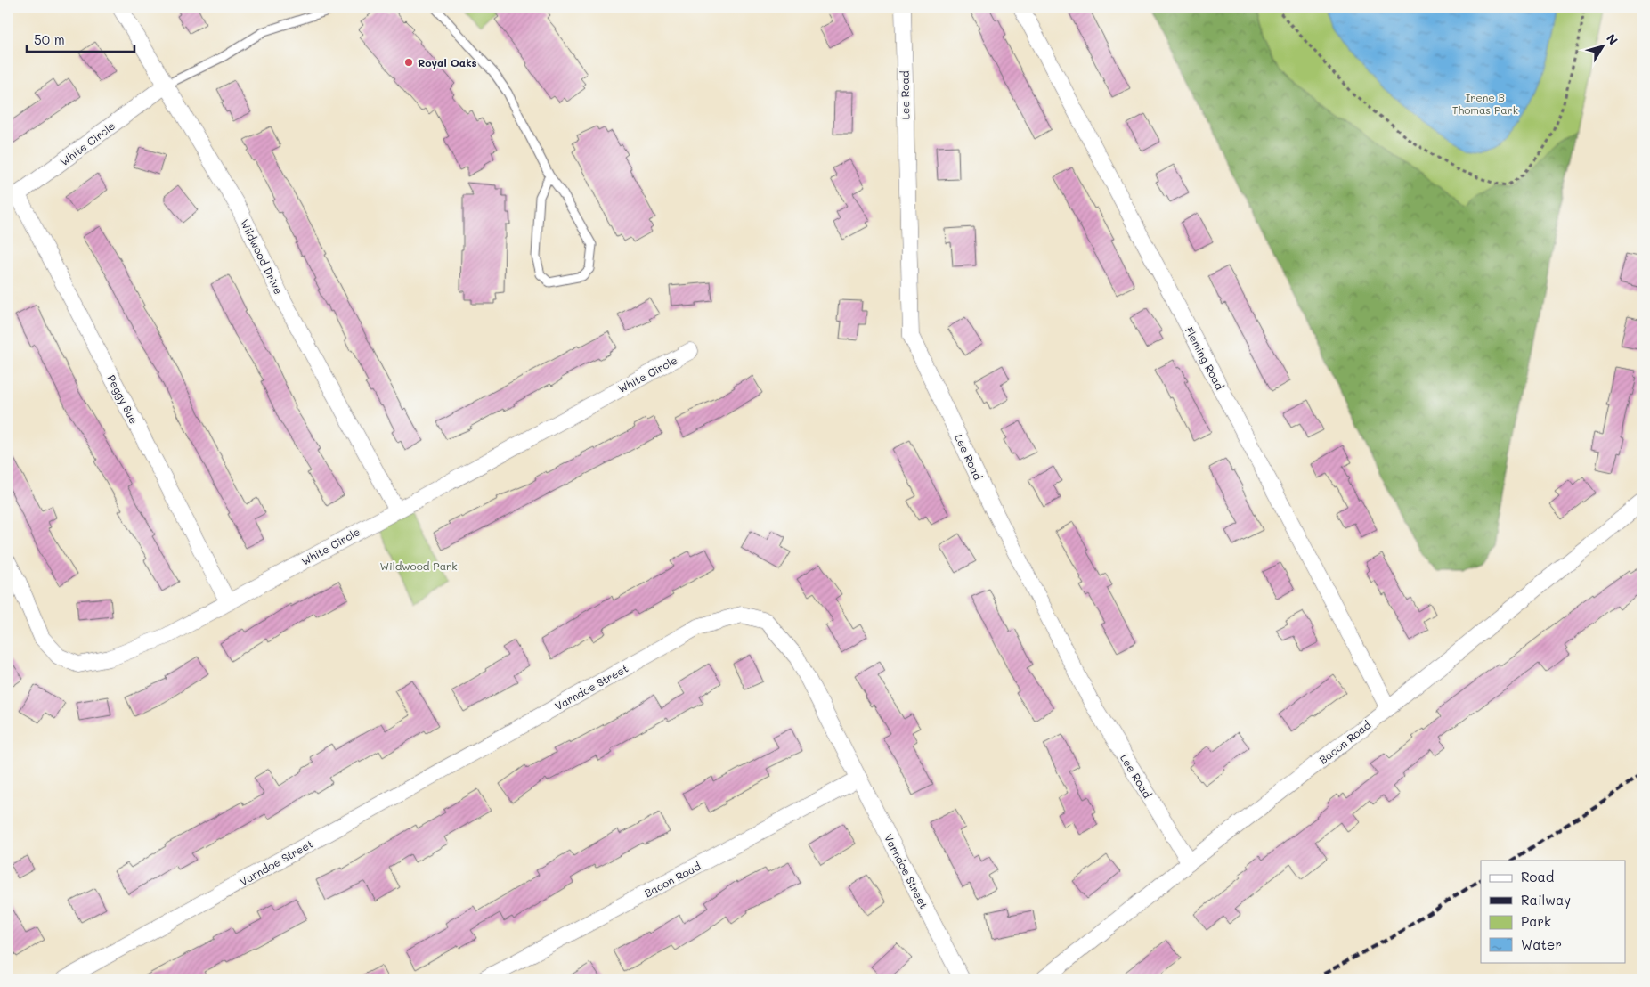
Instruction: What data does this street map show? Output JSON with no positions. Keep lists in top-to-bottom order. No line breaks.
{"streets":{"street":["Lee Road","White Circle","Wildwood Drive","Fleming Road","Peggy Sue","Varndoe Street","Bacon Road"]},"crossings":[["Lee Road","Bacon Road"],["White Circle","Wildwood Drive"],["White Circle","Peggy Sue"],["Fleming Road","Bacon Road"],["Varndoe Street","Bacon Road"]],"parks":["Irene B Thomas Park","Wildwood Park"],"places":["Royal Oaks"],"legend":["Road","Railway","Park","Water"],"scale_bar":"50 m","north":"top right"}
